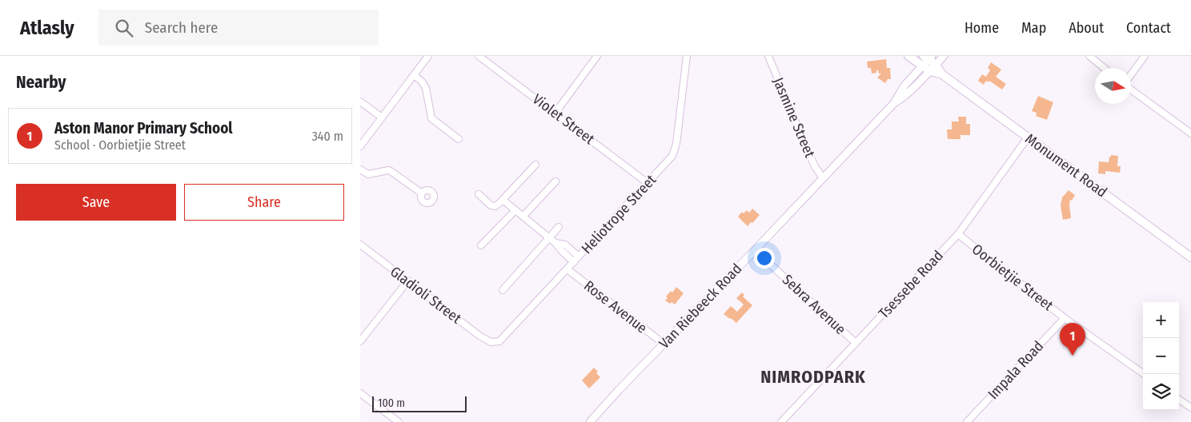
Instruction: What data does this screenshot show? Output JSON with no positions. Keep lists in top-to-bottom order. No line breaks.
{"streets":{"main road":["Monument Road"],"street":["Jasmine Street","Violet Street","Heliotrope Street","Oorbietjie Street","Tsessebe Road","Gladioli Street","Sebra Avenue","Van Riebeeck Road","Rose Avenue","Impala Road"]},"crossings":[["Jasmine Street","Van Riebeeck Road"],["Violet Street","Heliotrope Street"],["Monument Road","Tsessebe Road"],["Monument Road","Van Riebeeck Road"],["Heliotrope Street","Gladioli Street"],["Heliotrope Street","Rose Avenue"],["Oorbietjie Street","Tsessebe Road"],["Oorbietjie Street","Impala Road"],["Tsessebe Road","Sebra Avenue"],["Sebra Avenue","Van Riebeeck Road"],["Van Riebeeck Road","Rose Avenue"]],"districts":["NIMRODPARK"],"scale_bar":"100 m","north":"right","page":{"header":"Atlasly","search":"Search here","nav":["Home","Map","About","Contact"],"heading":"Nearby","list":[{"mark":"1","name":"Aston Manor Primary School","note":"School · Oorbietjie Street","value":"340 m"}],"buttons":["Save","Share"],"map_buttons":["+","−"],"pins":"1","scale":"100 m"}}
